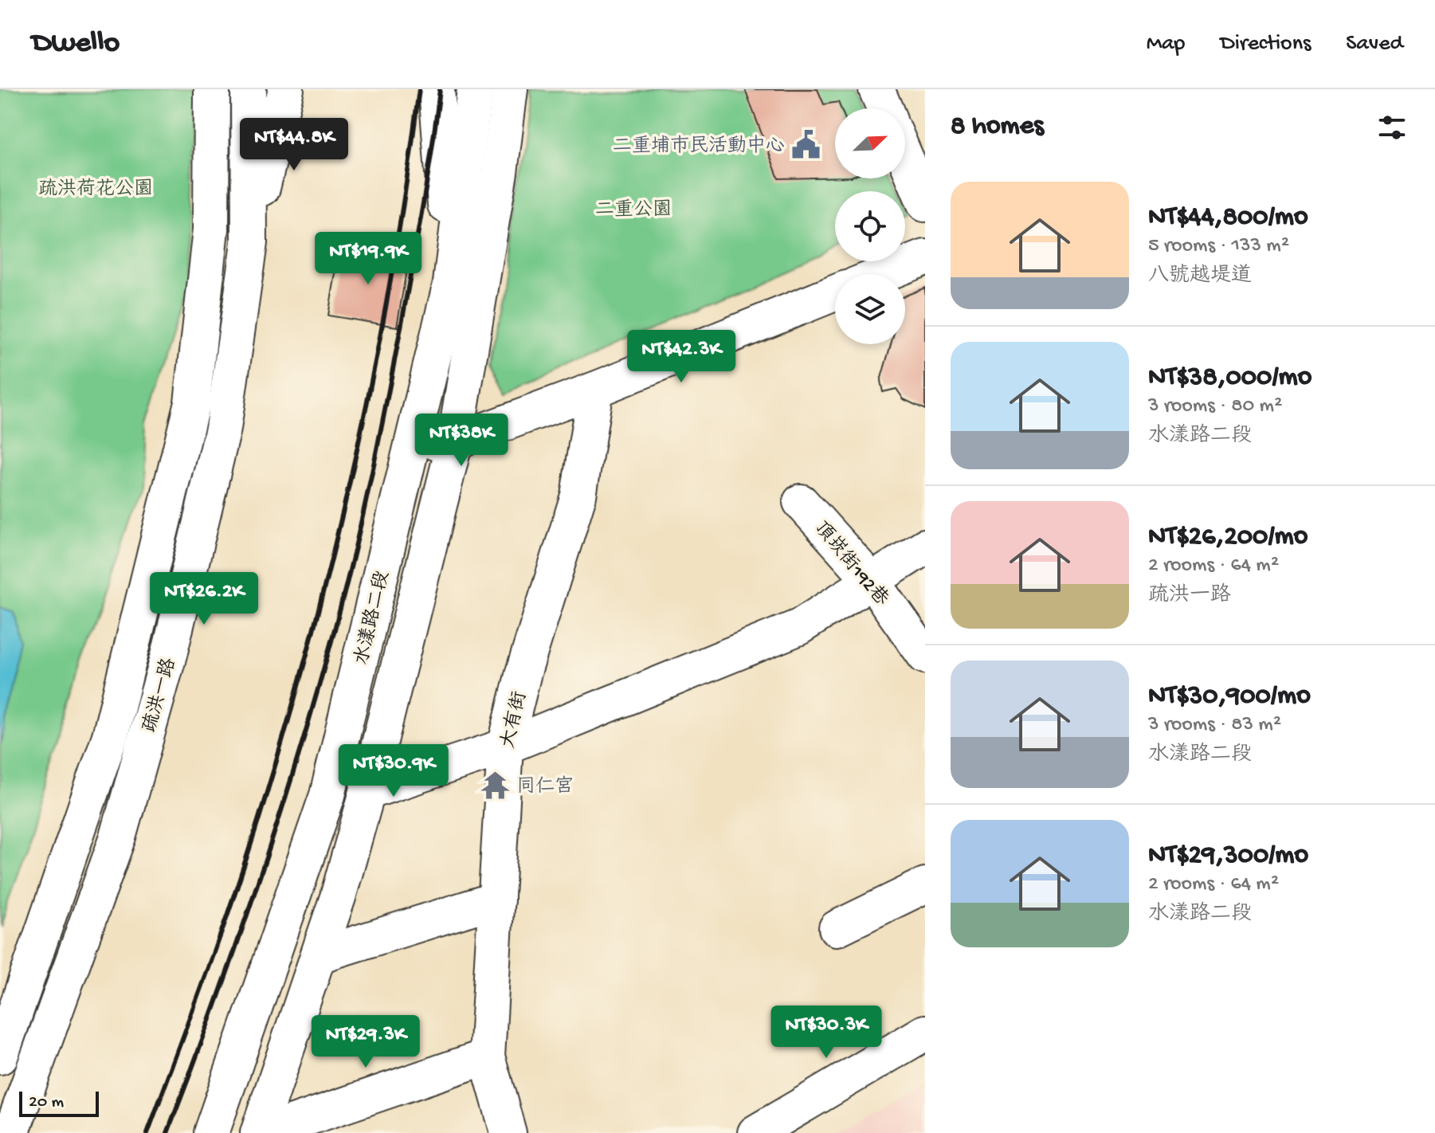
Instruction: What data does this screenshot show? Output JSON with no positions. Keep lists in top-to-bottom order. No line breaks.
{"streets":{"street":["頂崁街192巷","水漾路二段","疏洪一路","大有街"]},"parks":["疏洪荷花公園","二重公園"],"places":{"public building":["二重埔市民活動中心"],"temple":["同仁宮"]},"scale_bar":"20 m","north":"top right","page":{"header":"Dwello","nav":["Map","Directions","Saved"],"heading":"8 homes","price":["NT$44.8K","NT$19.9K","NT$42.3K","NT$38K","NT$26.2K","NT$30.9K","NT$30.3K","NT$29.3K"],"list":[{"name":"NT$44,800/mo","note":"5 rooms · 133 m² · 八號越堤道"},{"name":"NT$38,000/mo","note":"3 rooms · 80 m² · 水漾路二段"},{"name":"NT$26,200/mo","note":"2 rooms · 64 m² · 疏洪一路"},{"name":"NT$30,900/mo","note":"3 rooms · 83 m² · 水漾路二段"},{"name":"NT$29,300/mo","note":"2 rooms · 64 m² · 水漾路二段"}],"scale":"20 m"}}
